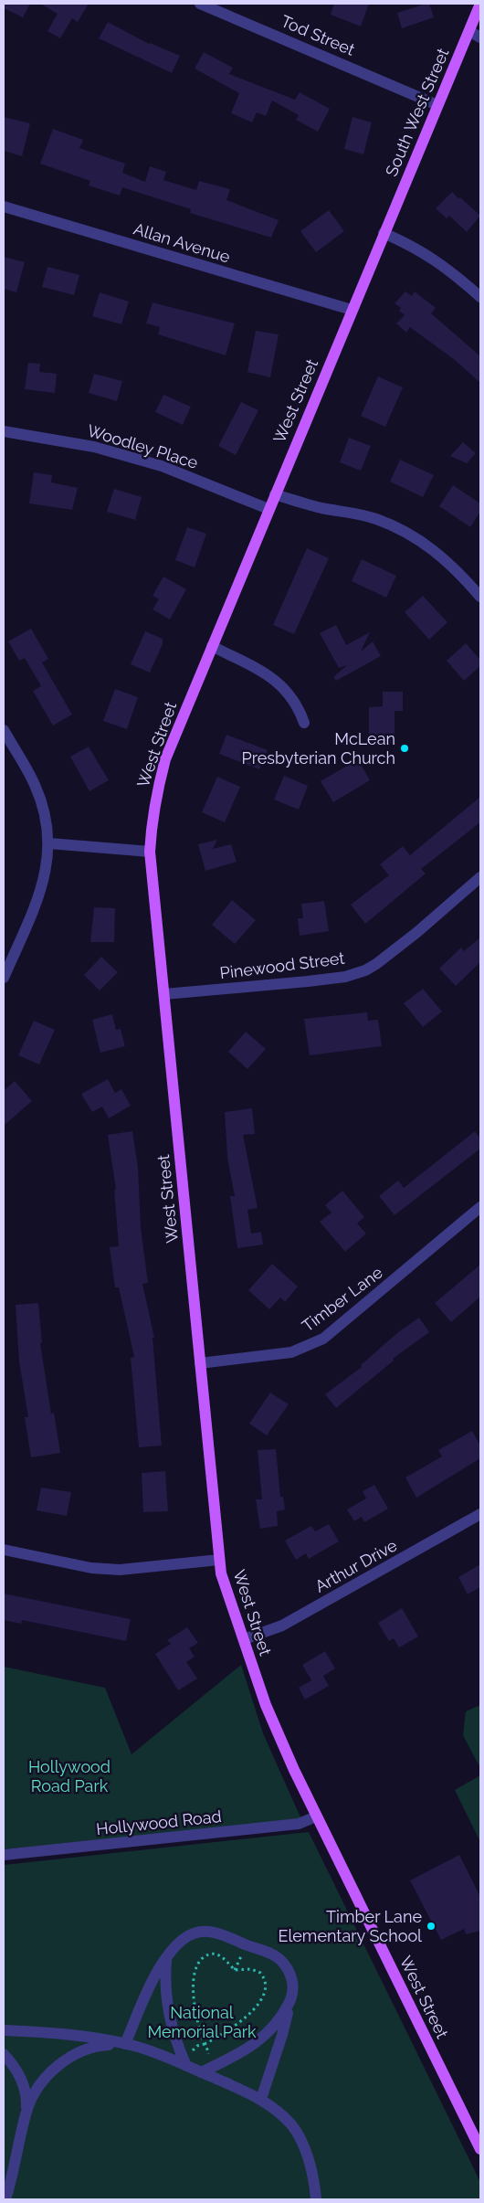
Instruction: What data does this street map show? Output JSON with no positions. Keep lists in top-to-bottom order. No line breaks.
{"streets":{"main road":["South West Street","West Street"],"street":["Tod Street","Allan Avenue","Woodley Place","Pinewood Street","Timber Lane","Arthur Drive","Hollywood Road"]},"crossings":[["Tod Street","South West Street"],["South West Street","West Street"],["Allan Avenue","West Street"],["West Street","Woodley Place"],["West Street","Pinewood Street"],["West Street","Timber Lane"],["West Street","Arthur Drive"],["West Street","Hollywood Road"]],"parks":["Hollywood Road Park","National Memorial Park"],"places":["McLean Presbyterian Church","Timber Lane Elementary School"]}
